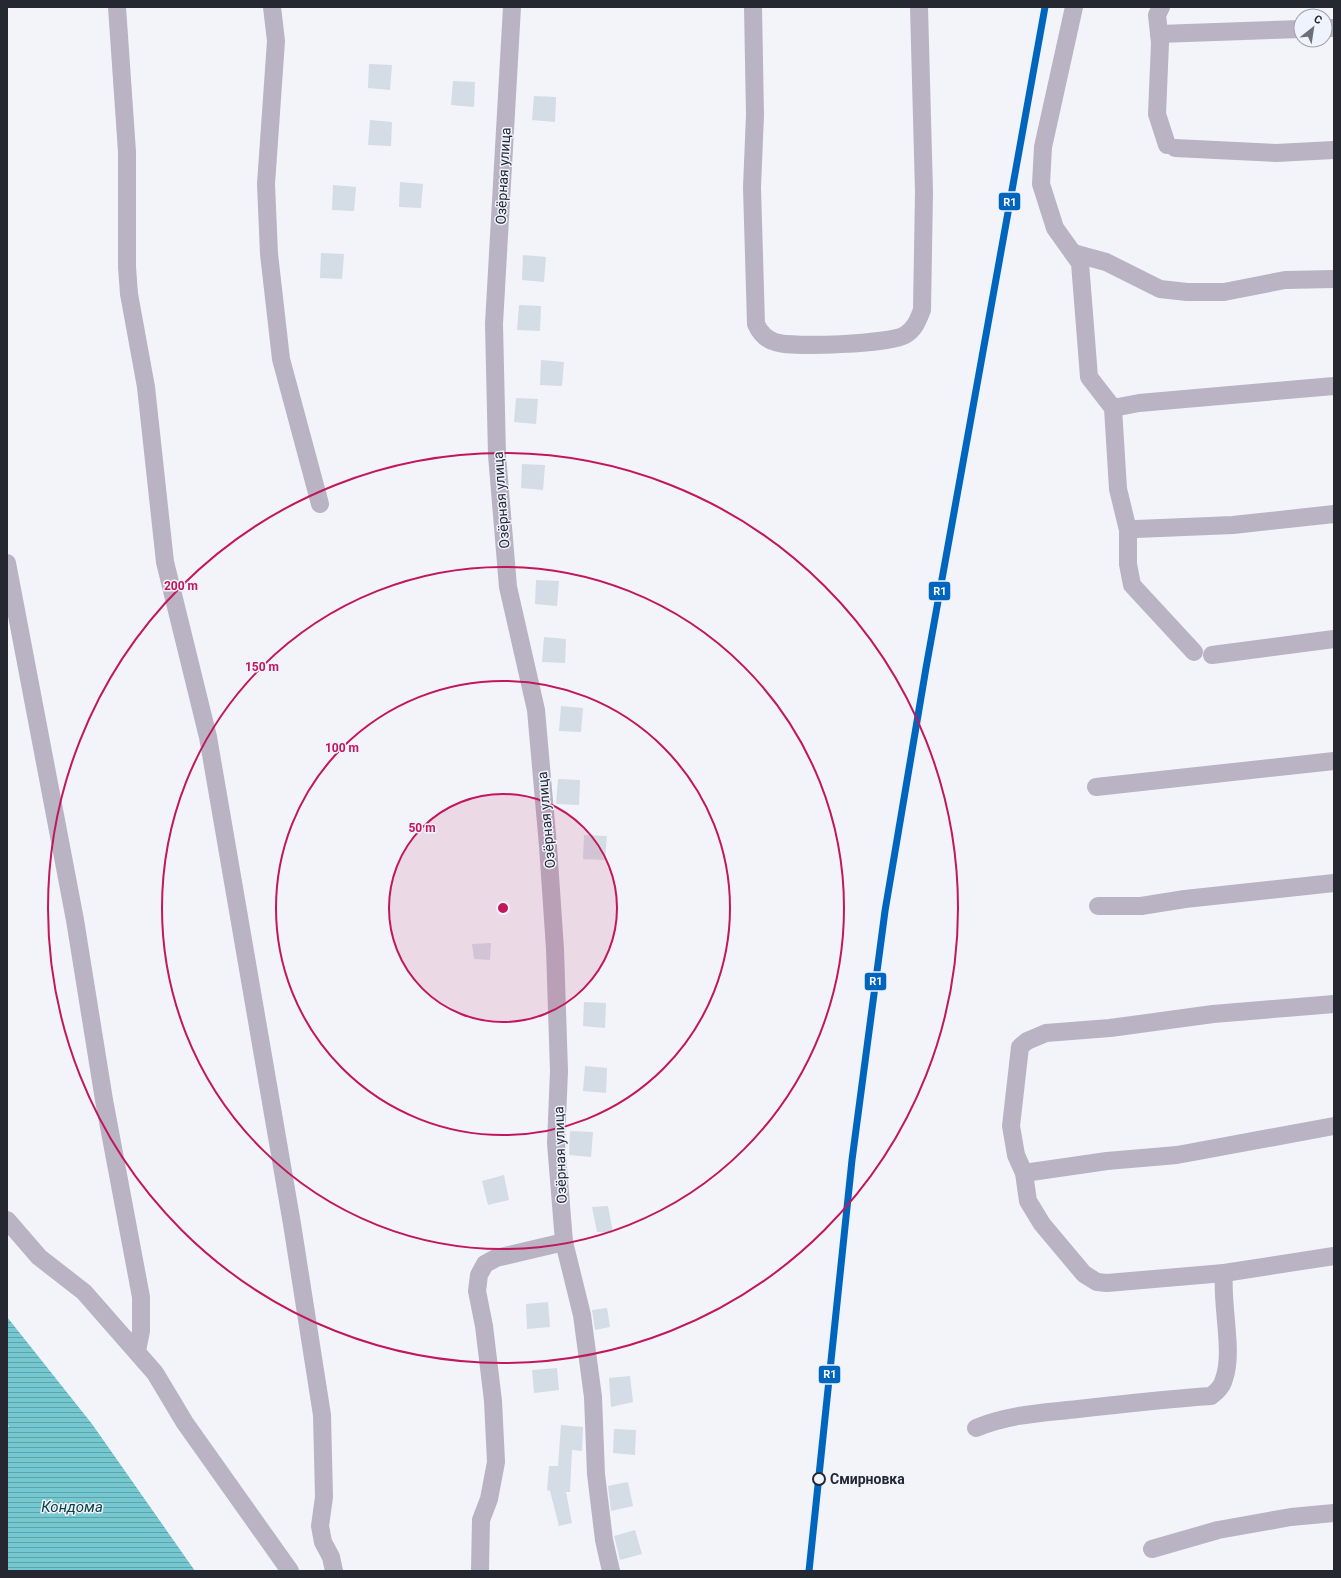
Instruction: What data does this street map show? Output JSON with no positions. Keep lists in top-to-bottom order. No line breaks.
{"streets":{"street":["Озёрная улица"]},"water":["Кондома"],"places":["Смирновка"],"lines":["transit line R1"],"north":"top right","rings":["200 m","150 m","100 m","50 m"]}
